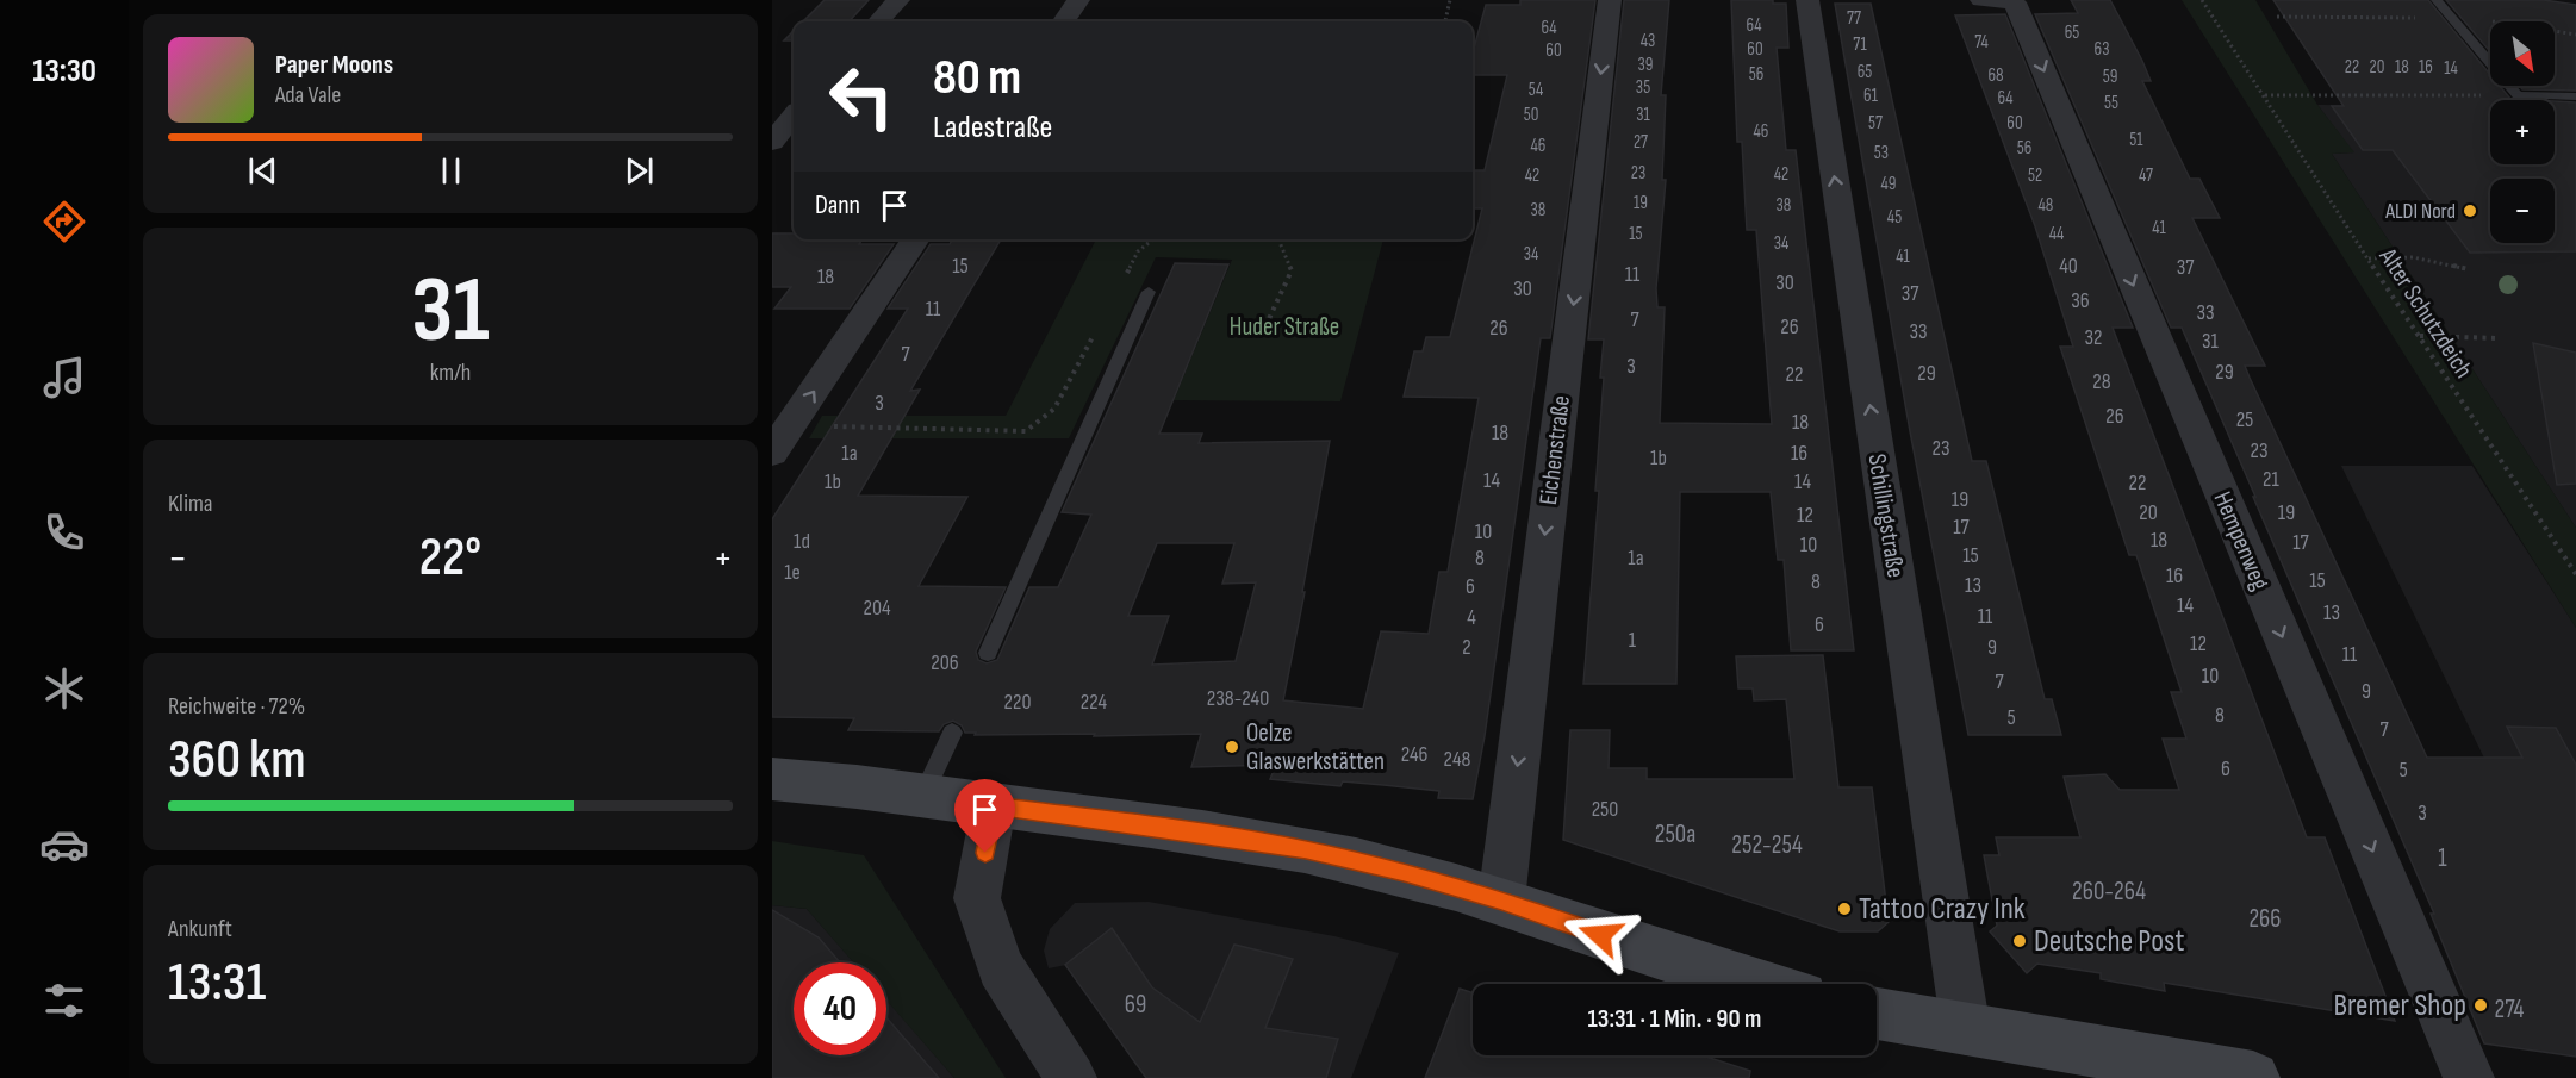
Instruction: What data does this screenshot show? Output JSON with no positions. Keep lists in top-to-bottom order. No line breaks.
{"streets":{"street":["Eichenstraße","Schillingstraße","Hempenweg"],"path":["Alter Schutzdeich"]},"one_way":["Eichenstraße","Schillingstraße","Hempenweg"],"parks":["Huder Straße"],"places":["ALDI Nord","Oelze Glaswerkstätten","Tattoo Crazy Ink","Deutsche Post","Bremer Shop"],"house_numbers":["77","64","64","65","43","74","71","60","63","60","39","22","20","18","16","14","65","56","68","59","35","54","61","64","55","50","31","57","60","46","51","27","46","56","53","23","42","42","52","47","49","19","38","48","38","45","41","15","44","34","34","41","15","40","37","11","18","30","30","37","36","11","33","7","26","26","33","32","31","7","3","29","29","22","28","3","26","25","18","18","23","23","1a","16","1b","21","14","1b","14","22","19","20","19","12","17","10","18","1d","17","10","15","8","1a","1e","16","15","8","13","6","14","204","13","11","4","6","1","12","2","9","11","206","10","7","9","238-240","220","224","8","5","7","246","248","6","5","250","3","250a","252-254","1","260-264","266","69","274"],"north":"bottom right","page":{"tabs":"13:30","map_buttons":["+","−"],"turn":["80 m","Ladestraße"],"song":["Paper Moons","Ada Vale"],"then":"Dann","tile":[["31","km/h"],"Klima",["Reichweite · 72%","360 km"],["Ankunft","13:31"]],"heat":["−","22°","+"],"limit":"40","trip":"13:31 · 1 Min. · 90 m"}}
